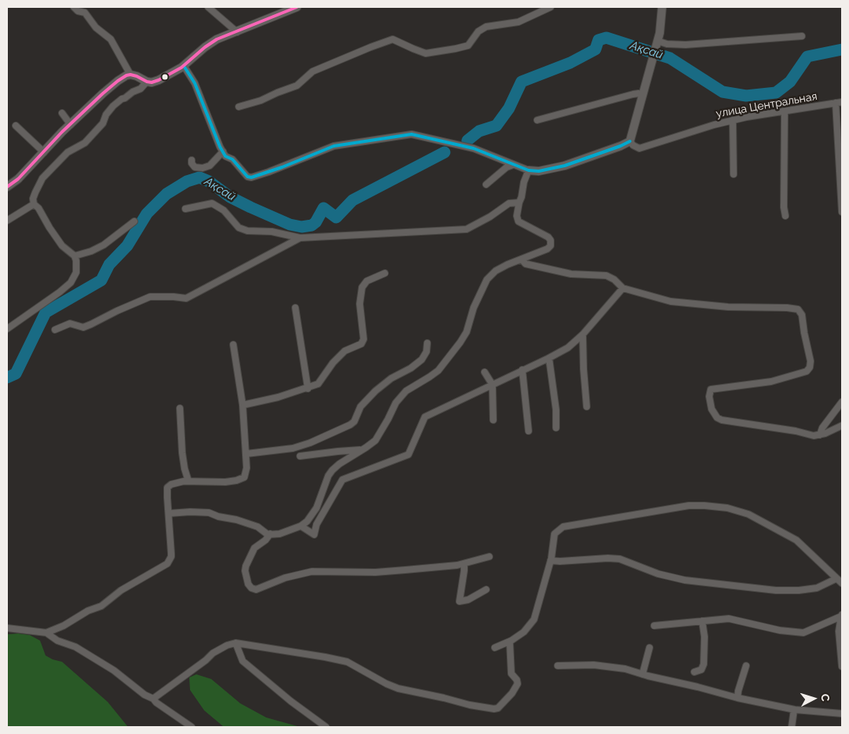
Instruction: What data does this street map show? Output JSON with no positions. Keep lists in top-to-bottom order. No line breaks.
{"streets":{"street":["улица Центральная"]},"water":["Ақсай"],"north":"right"}
